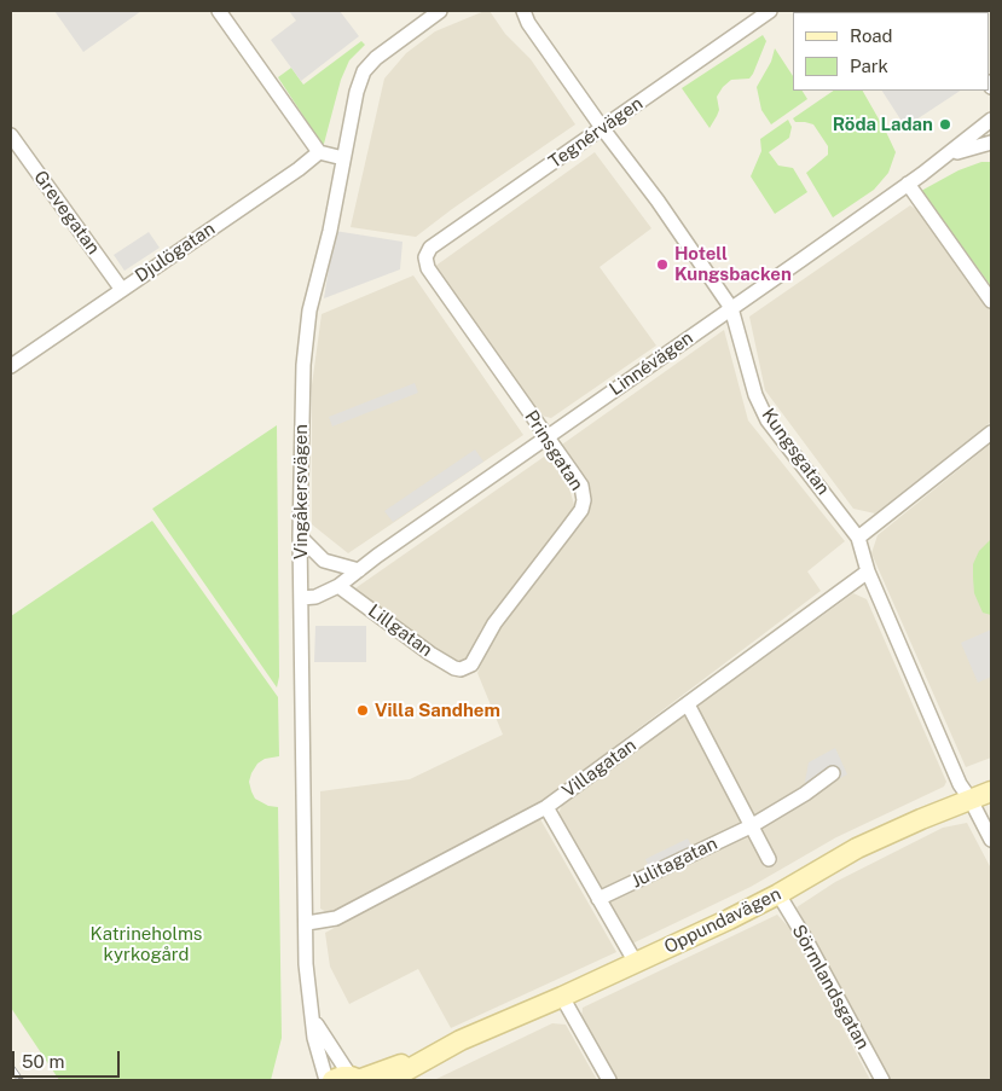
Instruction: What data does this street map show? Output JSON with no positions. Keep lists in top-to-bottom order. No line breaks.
{"streets":{"main road":["Oppundavägen"],"street":["Tegnérvägen","Grevegatan","Djulögatan","Linnévägen","Prinsgatan","Kungsgatan","Vingåkersvägen","Lillgatan","Villagatan","Julitagatan","Sörmlandsgatan"]},"crossings":[["Tegnérvägen","Prinsgatan"],["Tegnérvägen","Kungsgatan"],["Grevegatan","Djulögatan"],["Linnévägen","Prinsgatan"],["Linnévägen","Kungsgatan"],["Linnévägen","Vingåkersvägen"],["Linnévägen","Lillgatan"],["Prinsgatan","Lillgatan"],["Kungsgatan","Villagatan"],["Kungsgatan","Oppundavägen"],["Vingåkersvägen","Villagatan"],["Vingåkersvägen","Oppundavägen"],["Oppundavägen","Sörmlandsgatan"]],"parks":["Katrineholms kyrkogård"],"places":["Röda Ladan","Hotell Kungsbacken","Villa Sandhem"],"legend":["Road","Park"],"scale_bar":"50 m"}
